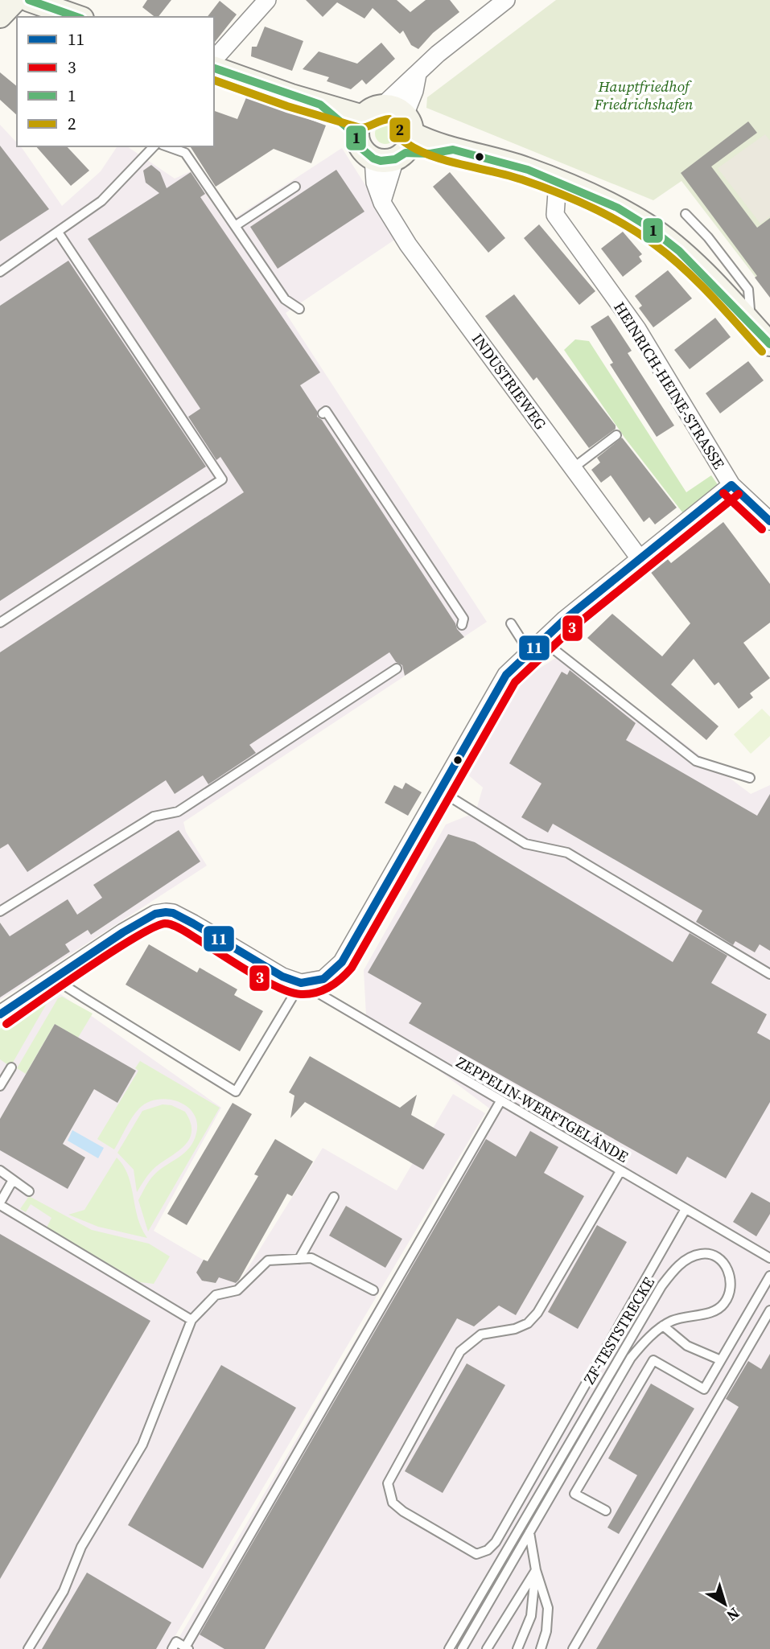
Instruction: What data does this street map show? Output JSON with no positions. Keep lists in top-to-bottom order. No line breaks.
{"streets":{"street":["INDUSTRIEWEG","HEINRICH-HEINE-STRASSE"],"lane":["ZEPPELIN-WERFTGELÄNDE","ZF-TESTSTRECKE"]},"parks":["Hauptfriedhof Friedrichshafen"],"lines":["transit line 1","transit line 2","transit line 11","transit line 3"],"legend":["11","3","1","2"],"north":"bottom right"}
